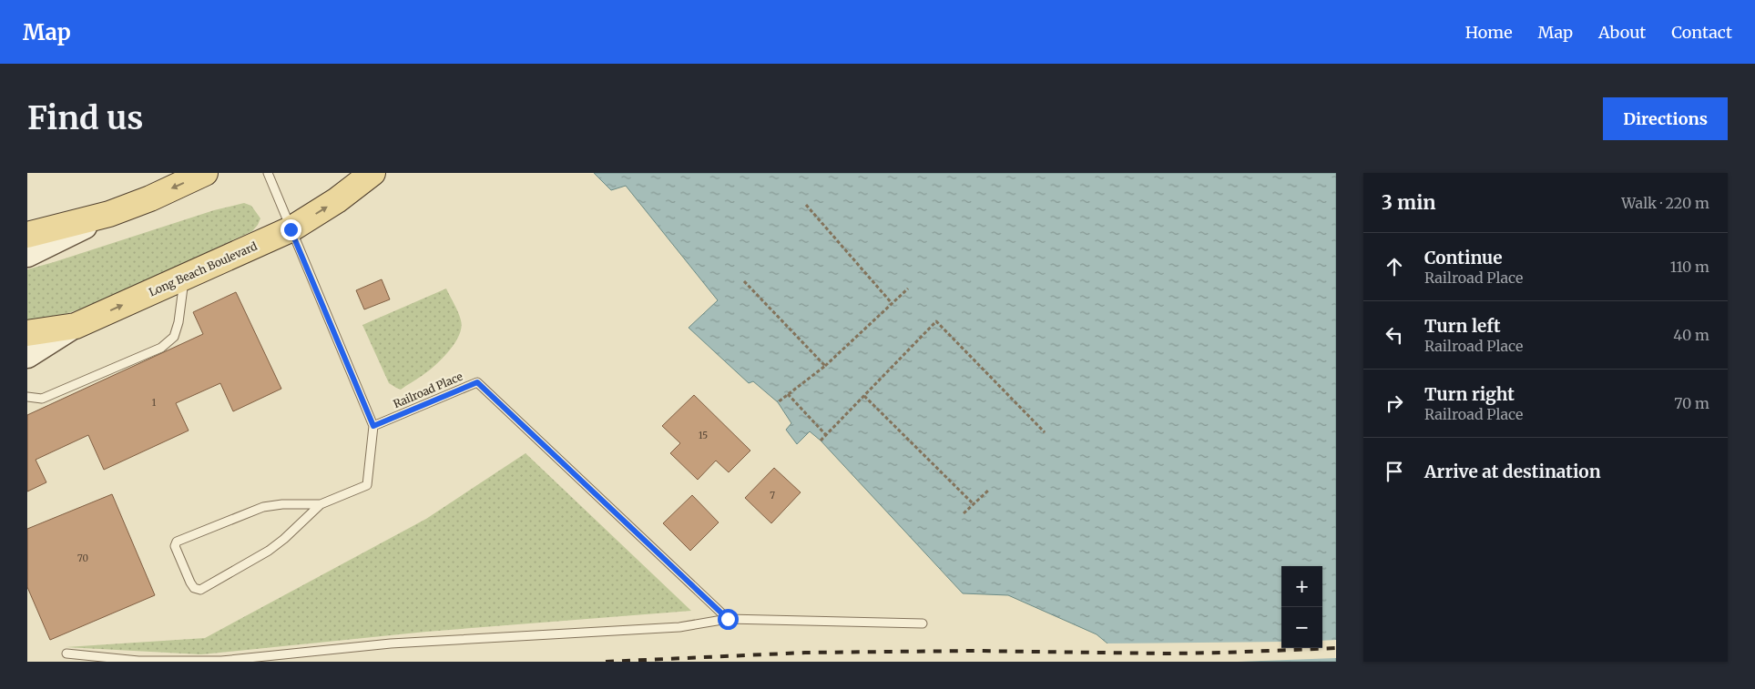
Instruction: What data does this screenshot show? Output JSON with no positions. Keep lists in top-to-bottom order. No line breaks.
{"streets":{"main road":["Long Beach Boulevard"],"lane":["Railroad Place"]},"house_numbers":["1","15","7","70"],"page":{"header":"Map","nav":["Home","Map","About","Contact"],"buttons":"Directions","title":"Find us","heading":["3 min","Walk · 220 m"],"list":[["Continue","Railroad Place","110 m"],["Turn left","Railroad Place","40 m"],["Turn right","Railroad Place","70 m"],"Arrive at destination"],"map_buttons":["+","−"]}}
